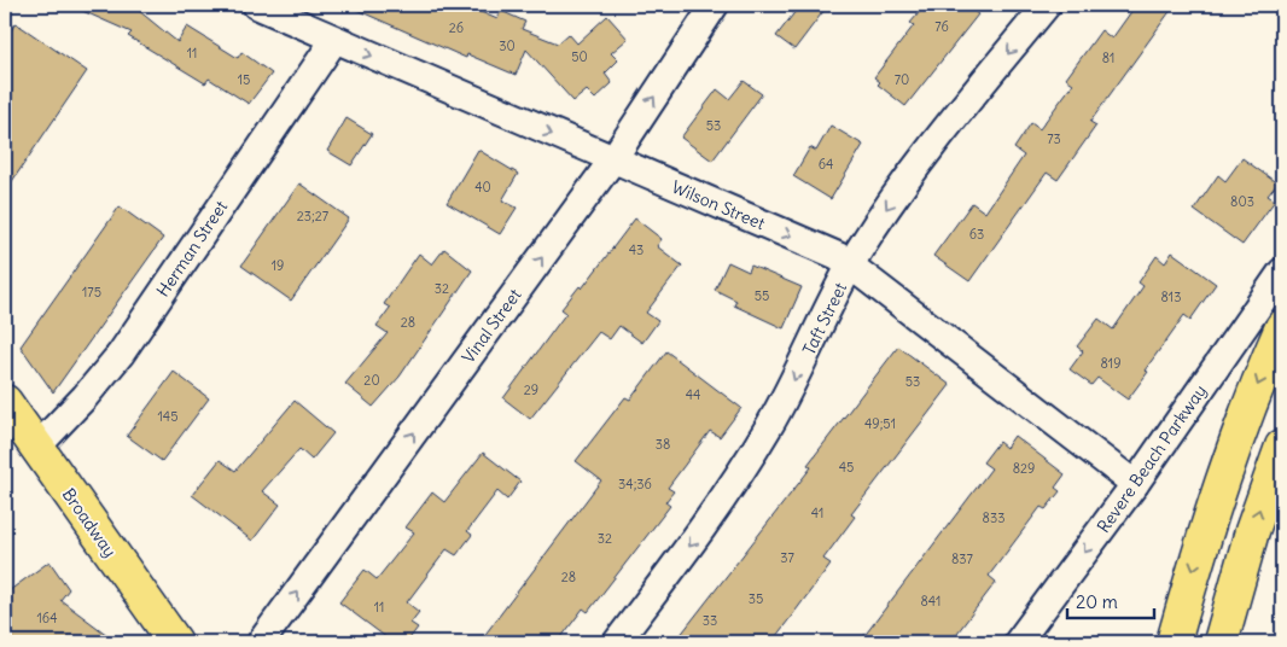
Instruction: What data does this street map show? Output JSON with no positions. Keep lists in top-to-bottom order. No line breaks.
{"streets":{"main road":["Broadway"],"street":["Wilson Street","Herman Street","Taft Street","Vinal Street","Revere Beach Parkway"]},"crossings":[["Wilson Street","Herman Street"],["Wilson Street","Taft Street"],["Wilson Street","Vinal Street"],["Wilson Street","Revere Beach Parkway"],["Herman Street","Broadway"]],"one_way":["Wilson Street","Taft Street","Vinal Street","Revere Beach Parkway"],"house_numbers":["76","26","30","11","50","81","15","70","53","73","64","40","803","23;27","63","43","19","32","175","55","813","28","819","20","53","29","44","145","49;51","38","45","829","34;36","41","833","32","37","837","28","35","841","11","164","33"],"scale_bar":"20 m"}
